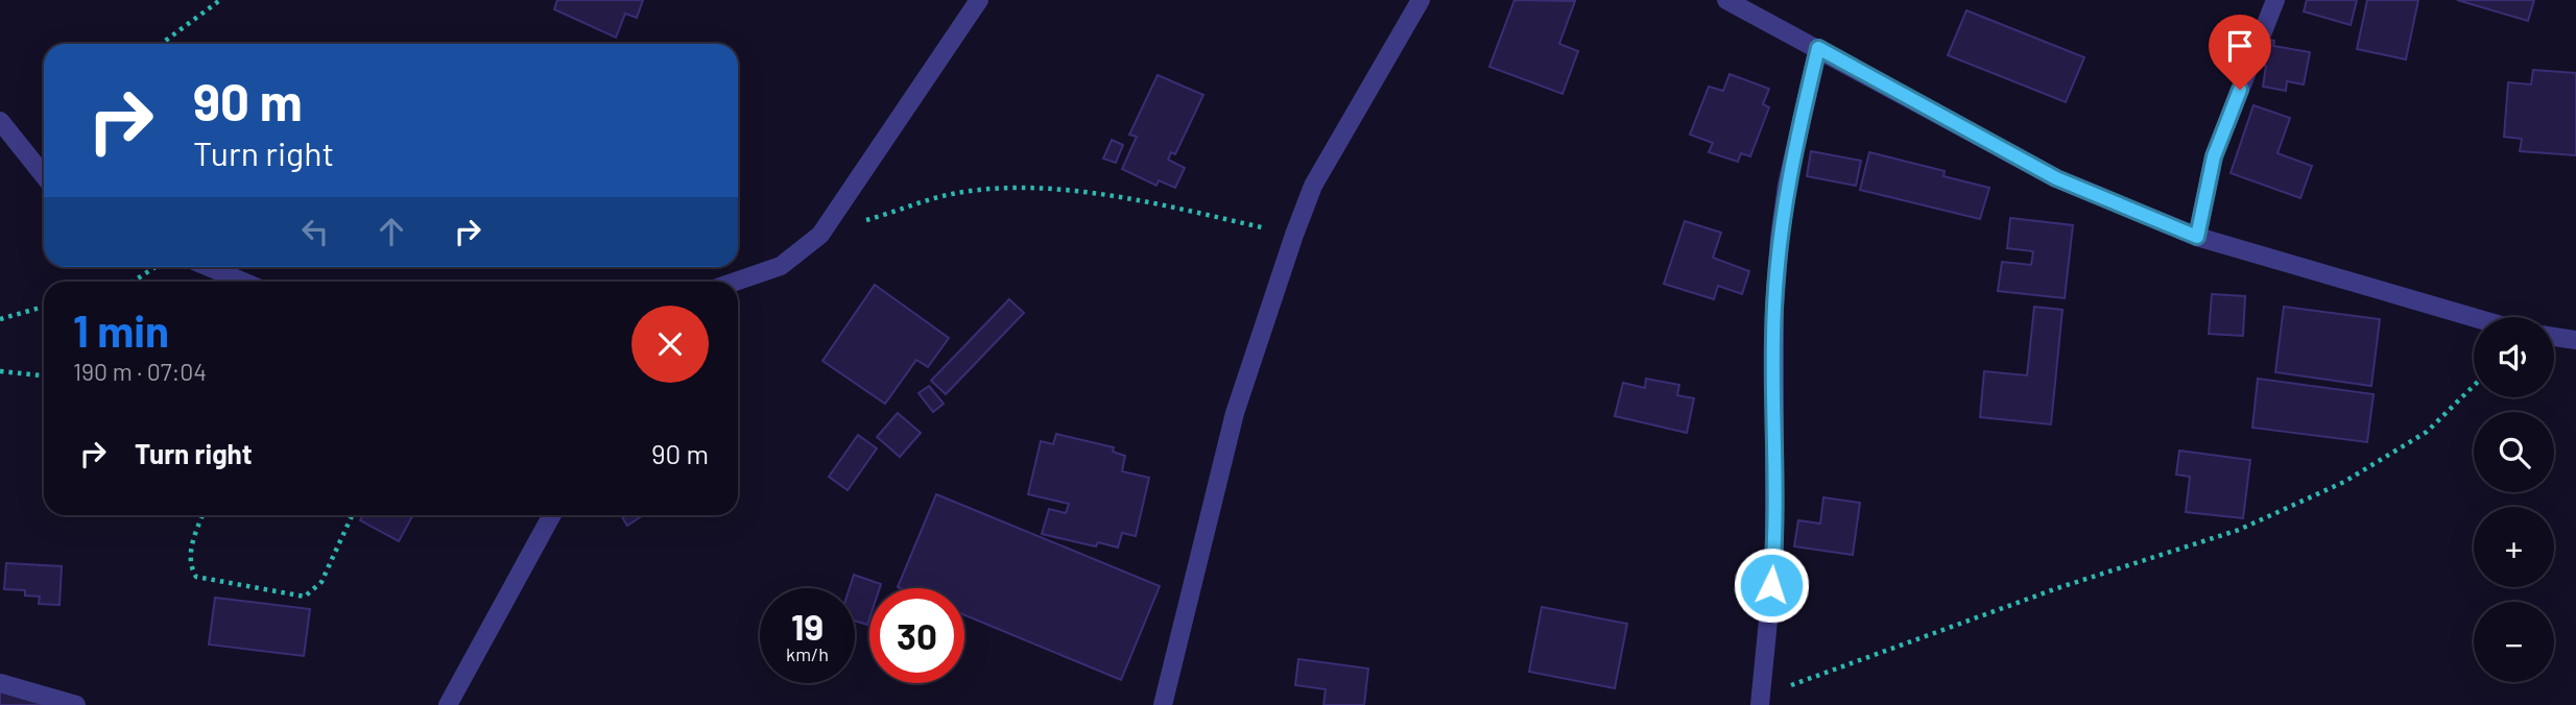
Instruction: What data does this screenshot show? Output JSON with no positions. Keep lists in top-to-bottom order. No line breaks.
{"page":{"turn":["90 m","Turn right"],"heading":["1 min","190 m · 07:04"],"map_buttons":["+","−"],"list":[{"name":"Turn right","value":"90 m"}],"speed":"19 km/h","limit":"30"}}
